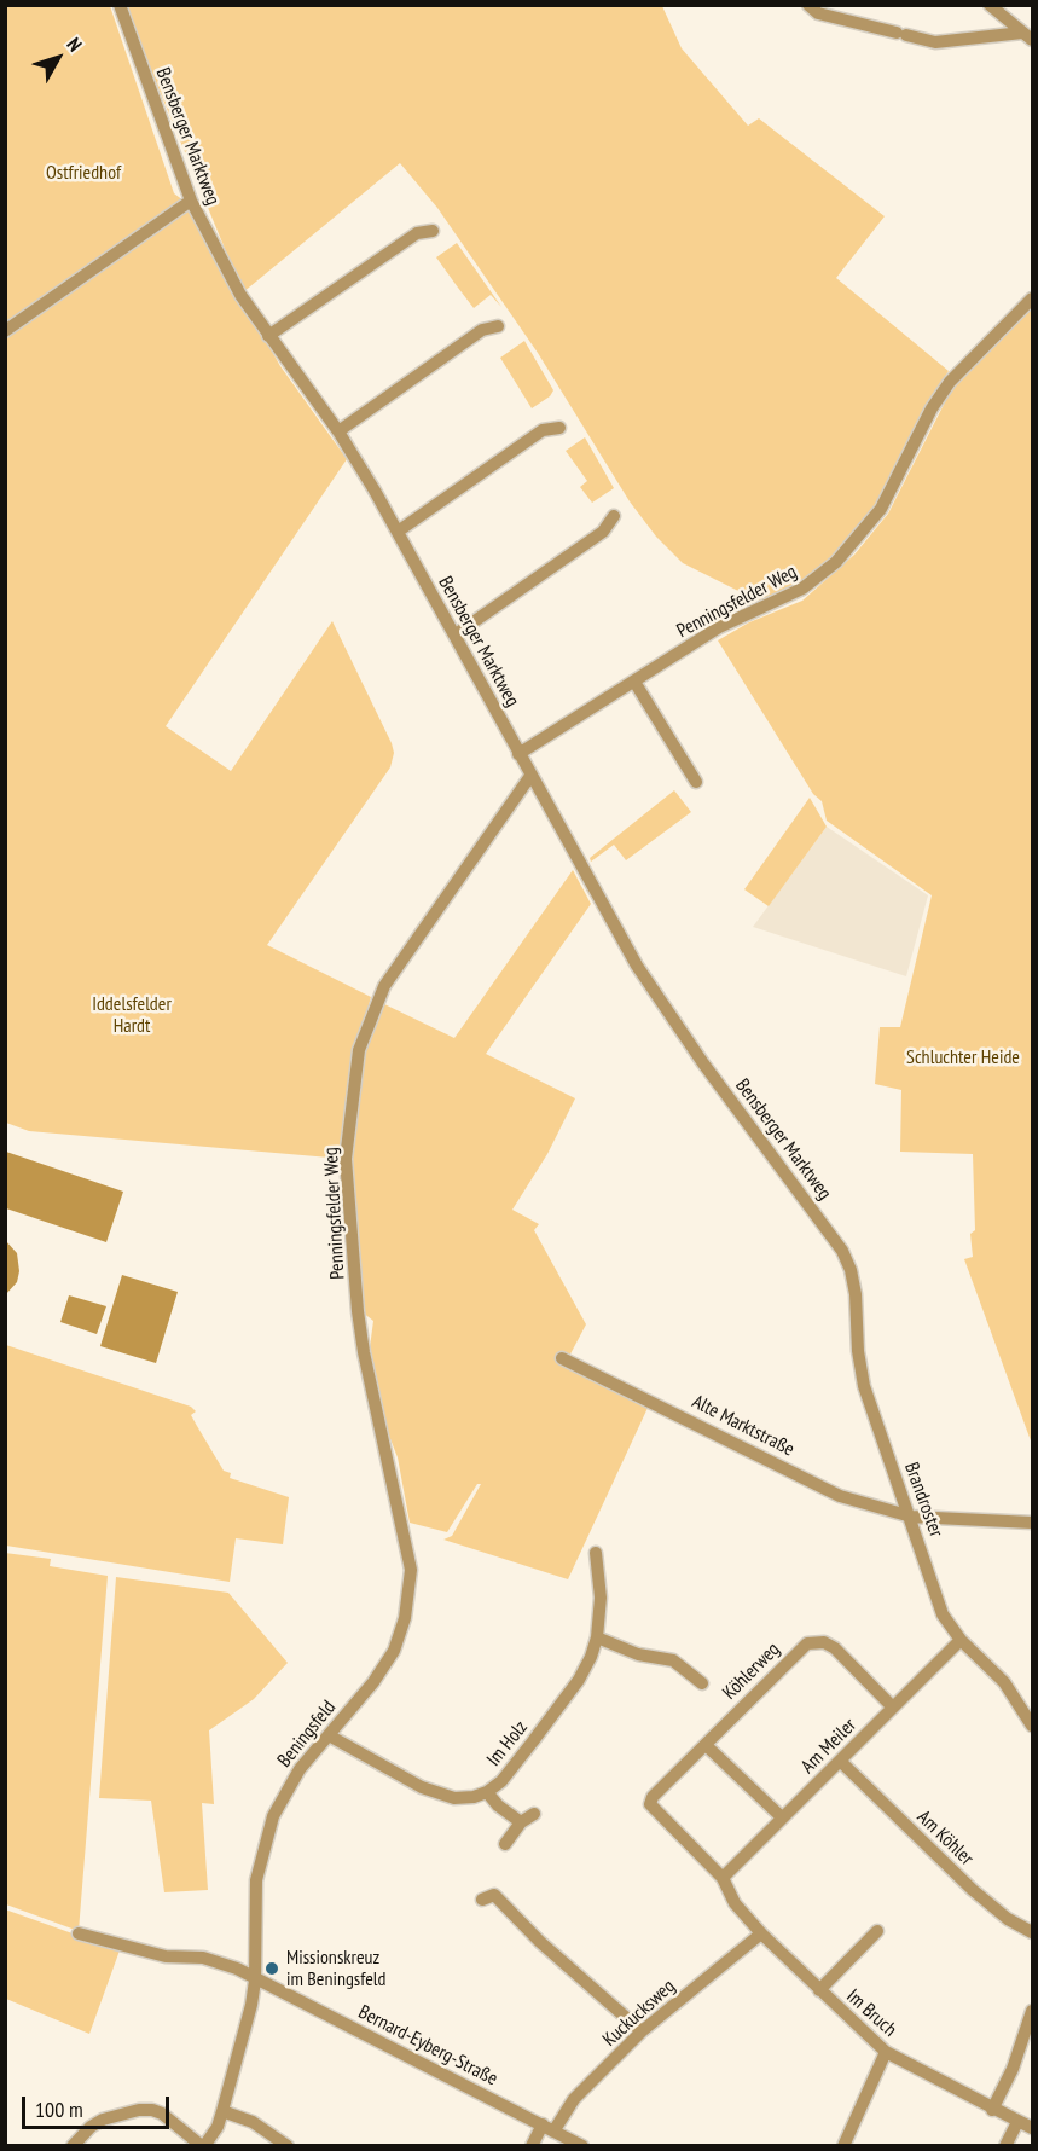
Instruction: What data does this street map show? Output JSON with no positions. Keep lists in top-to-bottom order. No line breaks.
{"streets":{"street":["Bensberger Marktweg","Penningsfelder Weg","Alte Marktstraße","Brandroster","Köhlerweg","Beningsfeld","Im Holz","Am Meiler","Am Köhler","Kuckucksweg","Im Bruch","Bernard-Eyberg-Straße"]},"crossings":[["Bensberger Marktweg","Penningsfelder Weg"],["Bensberger Marktweg","Brandroster"],["Penningsfelder Weg","Beningsfeld"],["Alte Marktstraße","Brandroster"],["Brandroster","Am Meiler"],["Köhlerweg","Am Meiler"],["Köhlerweg","Im Bruch"],["Beningsfeld","Im Holz"],["Beningsfeld","Bernard-Eyberg-Straße"],["Am Meiler","Am Köhler"],["Am Meiler","Im Bruch"],["Kuckucksweg","Im Bruch"],["Kuckucksweg","Bernard-Eyberg-Straße"]],"parks":["Ostfriedhof","Iddelsfelder Hardt","Schluchter Heide"],"places":["Missionskreuz im Beningsfeld"],"scale_bar":"100 m","north":"top right"}
